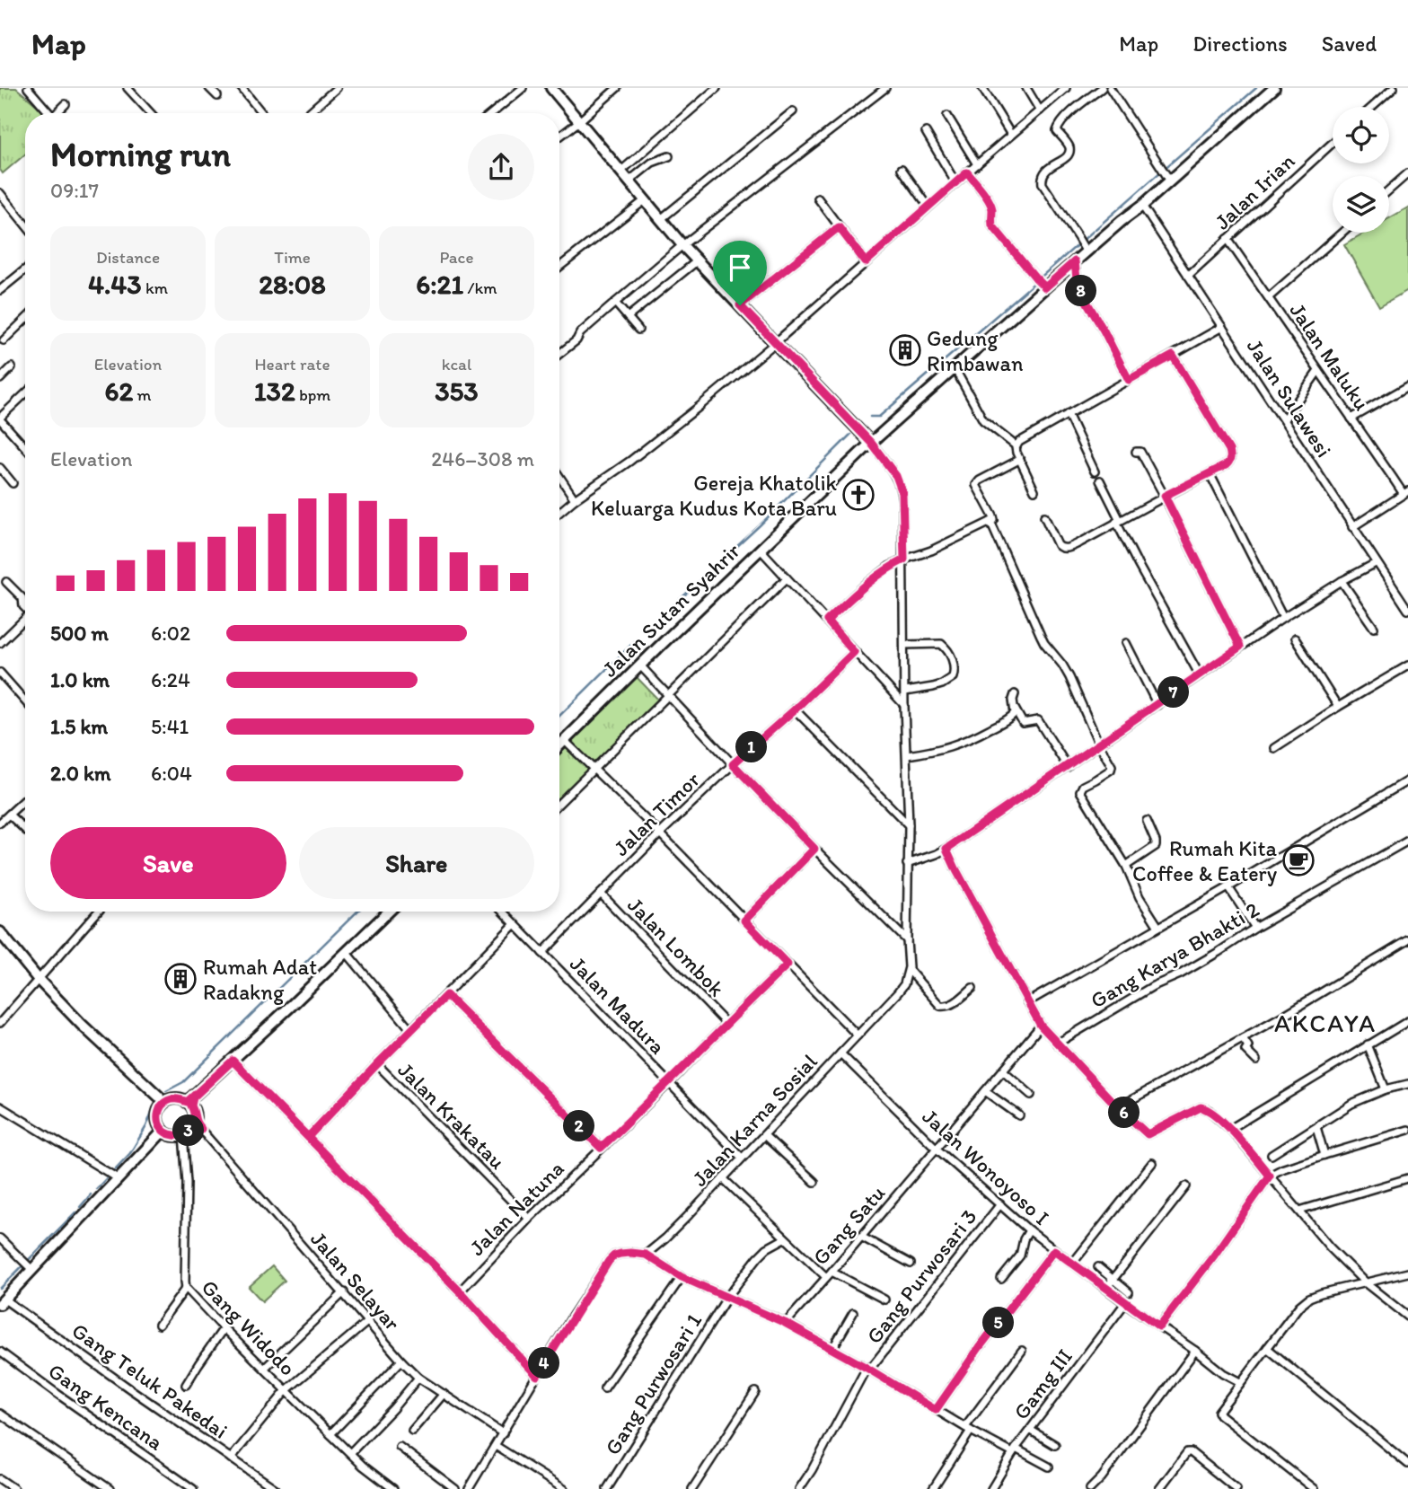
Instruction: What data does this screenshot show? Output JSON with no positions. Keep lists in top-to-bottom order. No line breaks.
{"streets":{"street":["Jalan Irian","Jalan Maluku","Jalan Sulawesi","Jalan Sutan Syahrir","Jalan Timor","Jalan Lombok","Gang Karya Bhakti 2","Jalan Madura","Jalan Krakatau","Jalan Karna Sosial","Jalan Wonoyoso I","Jalan Natuna","Gang Satu","Gang Purwosari 3","Jalan Selayar","Gang Widodo","Gang Teluk Pakedai","Gang Purwosari 1","Gamg III","Gang Kencana"]},"crossings":[["Jalan Irian","Jalan Maluku"],["Jalan Irian","Jalan Sulawesi"],["Jalan Sulawesi","Jalan Sutan Syahrir"],["Jalan Timor","Jalan Lombok"],["Jalan Timor","Jalan Madura"],["Jalan Lombok","Jalan Natuna"],["Jalan Madura","Jalan Karna Sosial"],["Jalan Madura","Jalan Natuna"],["Jalan Krakatau","Jalan Natuna"],["Jalan Karna Sosial","Jalan Wonoyoso I"],["Jalan Wonoyoso I","Gang Satu"],["Jalan Wonoyoso I","Gang Purwosari 3"],["Jalan Wonoyoso I","Gamg III"],["Jalan Selayar","Gang Widodo"]],"districts":["AKCAYA"],"places":{"building":["Gedung Rimbawan","Rumah Adat Radakng"],"church":["Gereja Khatolik Keluarga Kudus Kota Baru"],"cafe":["Rumah Kita Coffee & Eatery"]},"page":{"header":"Map","nav":["Map","Directions","Saved"],"heading":["Morning run","09:17"],"stats":[["Distance","4.43 km"],["Time","28:08"],["Pace","6:21 /km"],["Elevation","62 m"],["Heart rate","132 bpm"],["kcal","353"]],"pins":["8","7","1","6","2","3","5","4"],"chart":["Elevation","246–308 m"],"list":[{"name":"500 m","note":"6:02"},{"name":"1.0 km","note":"6:24"},{"name":"1.5 km","note":"5:41"},{"name":"2.0 km","note":"6:04"}],"buttons":["Save","Share"]}}
